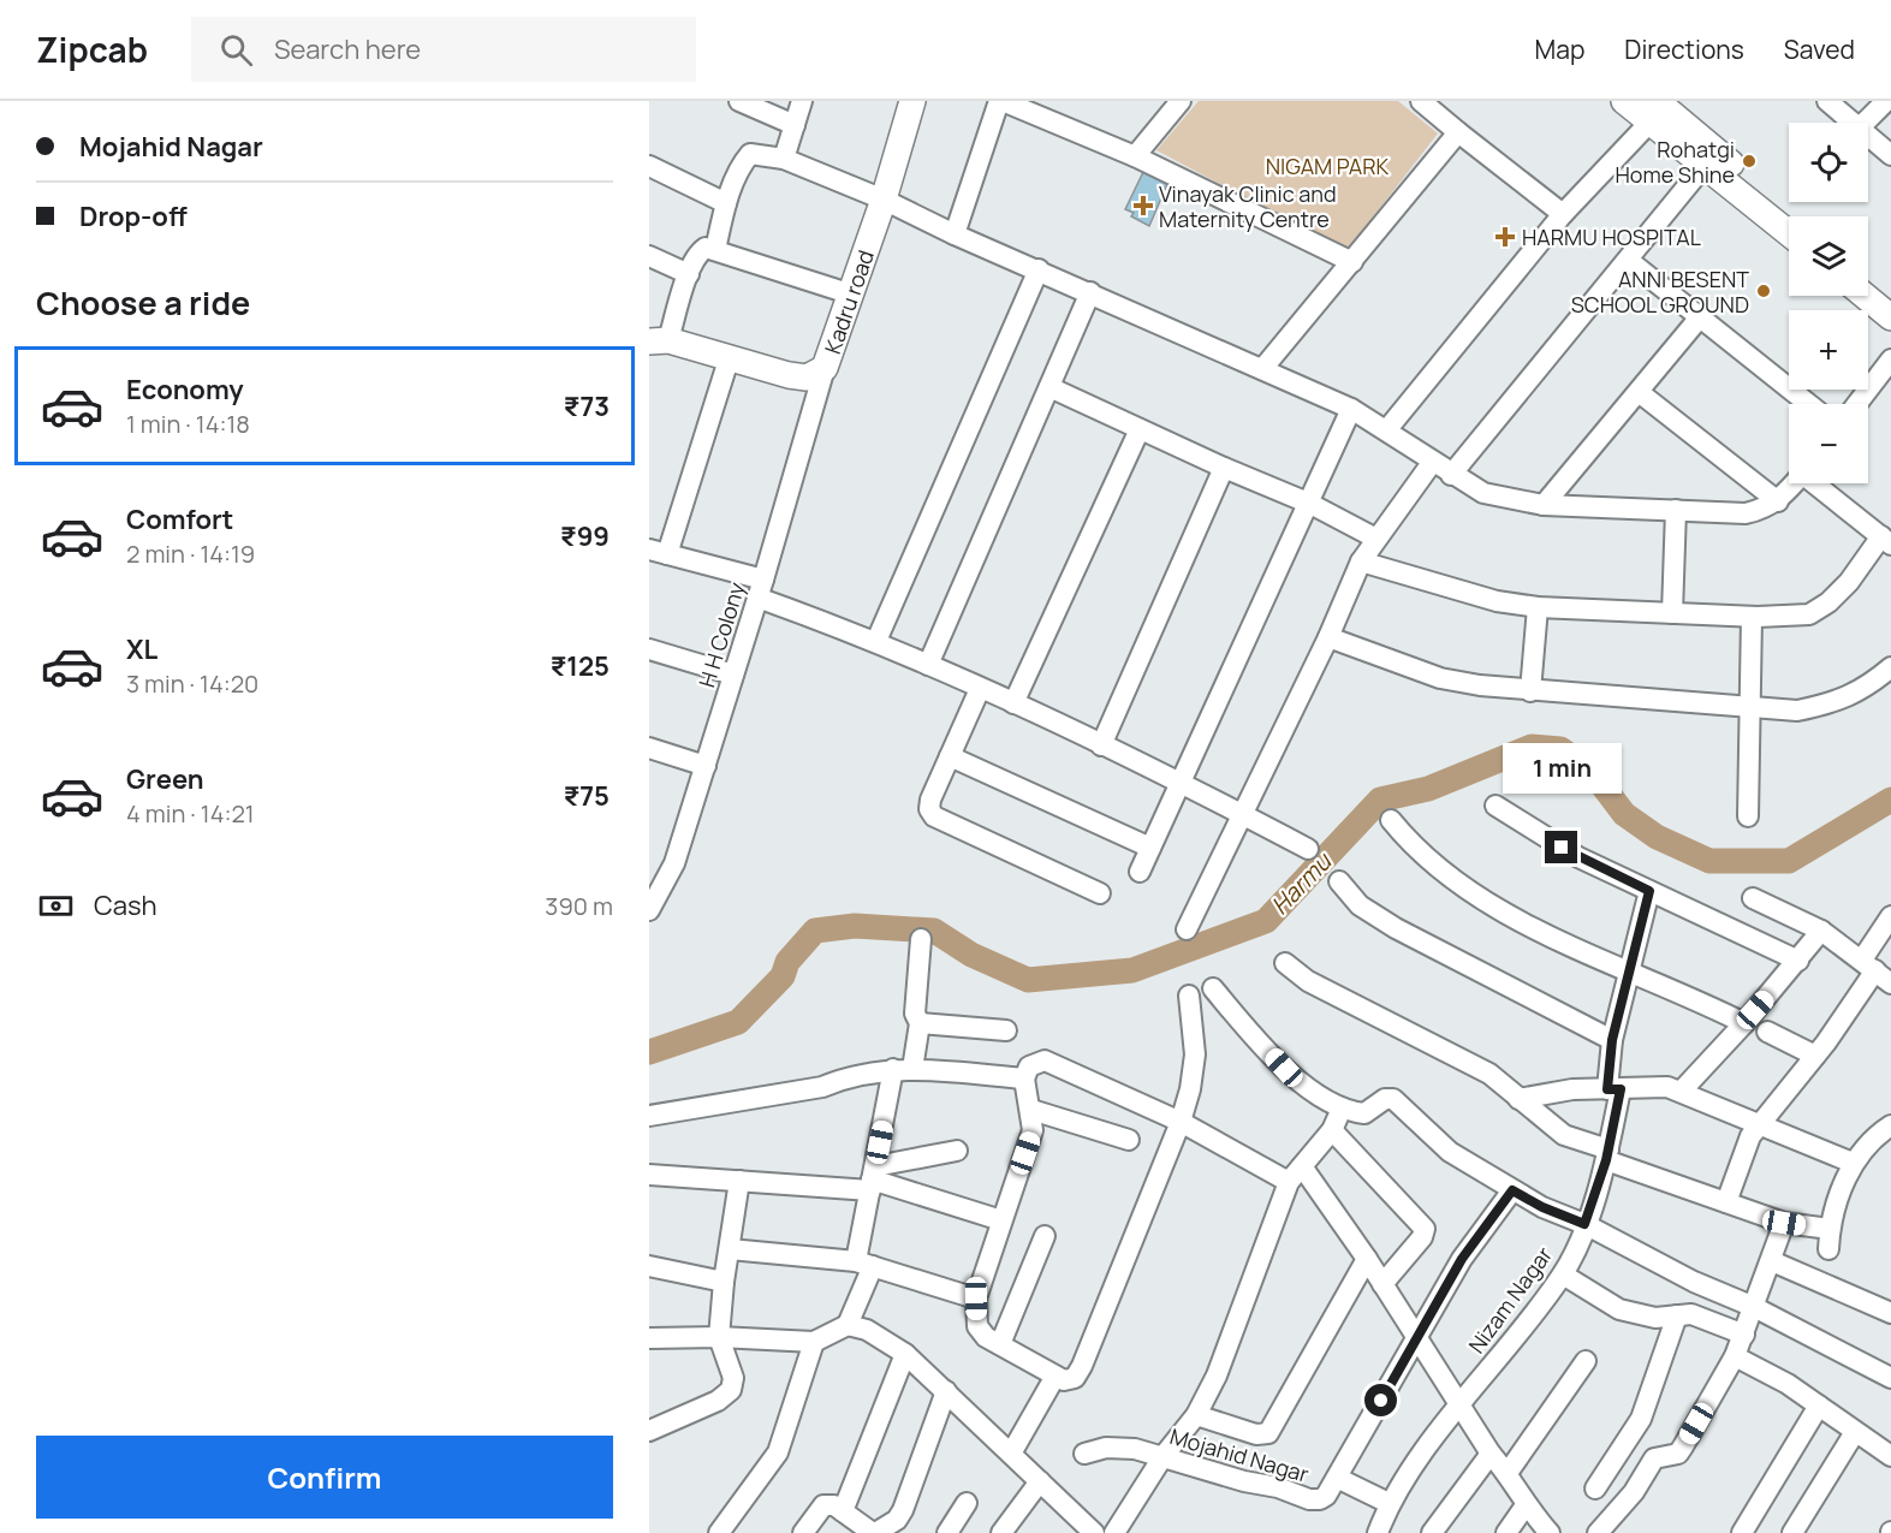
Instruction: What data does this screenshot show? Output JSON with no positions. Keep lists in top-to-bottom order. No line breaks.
{"streets":{"main road":["Kadru road"],"street":["H H Colony","Nizam Nagar","Mojahid Nagar"]},"crossings":[["Kadru road","H H Colony"]],"water":["Harmu"],"parks":["NIGAM PARK"],"places":{"other":["Rohatgi Home Shine","ANNI BESENT SCHOOL GROUND"],"health":["Vinayak Clinic and Maternity Centre","HARMU HOSPITAL"]},"page":{"header":"Zipcab","search":"Search here","nav":["Map","Directions","Saved"],"banner":["Mojahid Nagar","Drop-off"],"map_buttons":["+","−"],"heading":"Choose a ride","list":[{"name":"Economy","note":"1 min · 14:18","value":"₹73"},{"name":"Comfort","note":"2 min · 14:19","value":"₹99"},{"name":"XL","note":"3 min · 14:20","value":"₹125"},{"name":"Green","note":"4 min · 14:21","value":"₹75"}],"bubble":"1 min","pay":["Cash","390 m"],"buttons":"Confirm"}}
